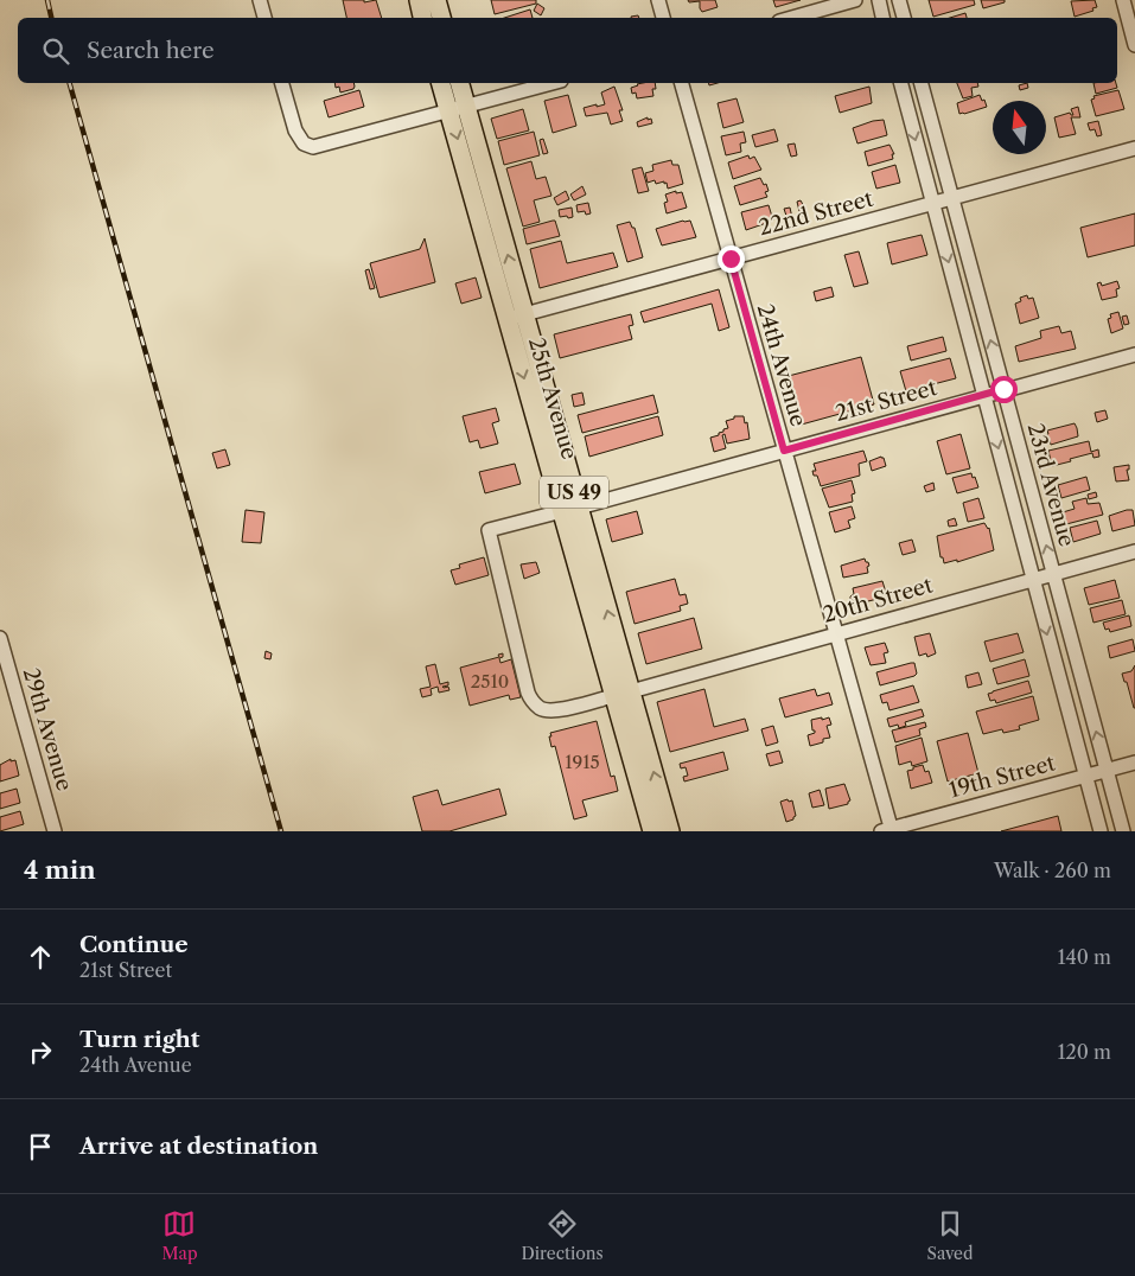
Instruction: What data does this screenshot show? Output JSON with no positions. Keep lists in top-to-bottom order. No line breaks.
{"streets":{"main road":["25th Avenue","US 49"],"street":["22nd Street","24th Avenue","21st Street","23rd Avenue","20th Street","29th Avenue","19th Street"]},"crossings":[["22nd Street","24th Avenue"],["22nd Street","25th Avenue"],["22nd Street","23rd Avenue"],["24th Avenue","21st Street"],["24th Avenue","20th Street"],["24th Avenue","19th Street"],["25th Avenue","21st Street"],["25th Avenue","20th Street"],["21st Street","23rd Avenue"],["21st Street","20th Street"],["23rd Avenue","20th Street"],["23rd Avenue","19th Street"]],"house_numbers":["2510","1915"],"north":"top","page":{"search":"Search here","heading":["4 min","Walk · 260 m"],"list":[["Continue","21st Street","140 m"],["Turn right","24th Avenue","120 m"],"Arrive at destination"],"nav":["Map","Directions","Saved"]}}
